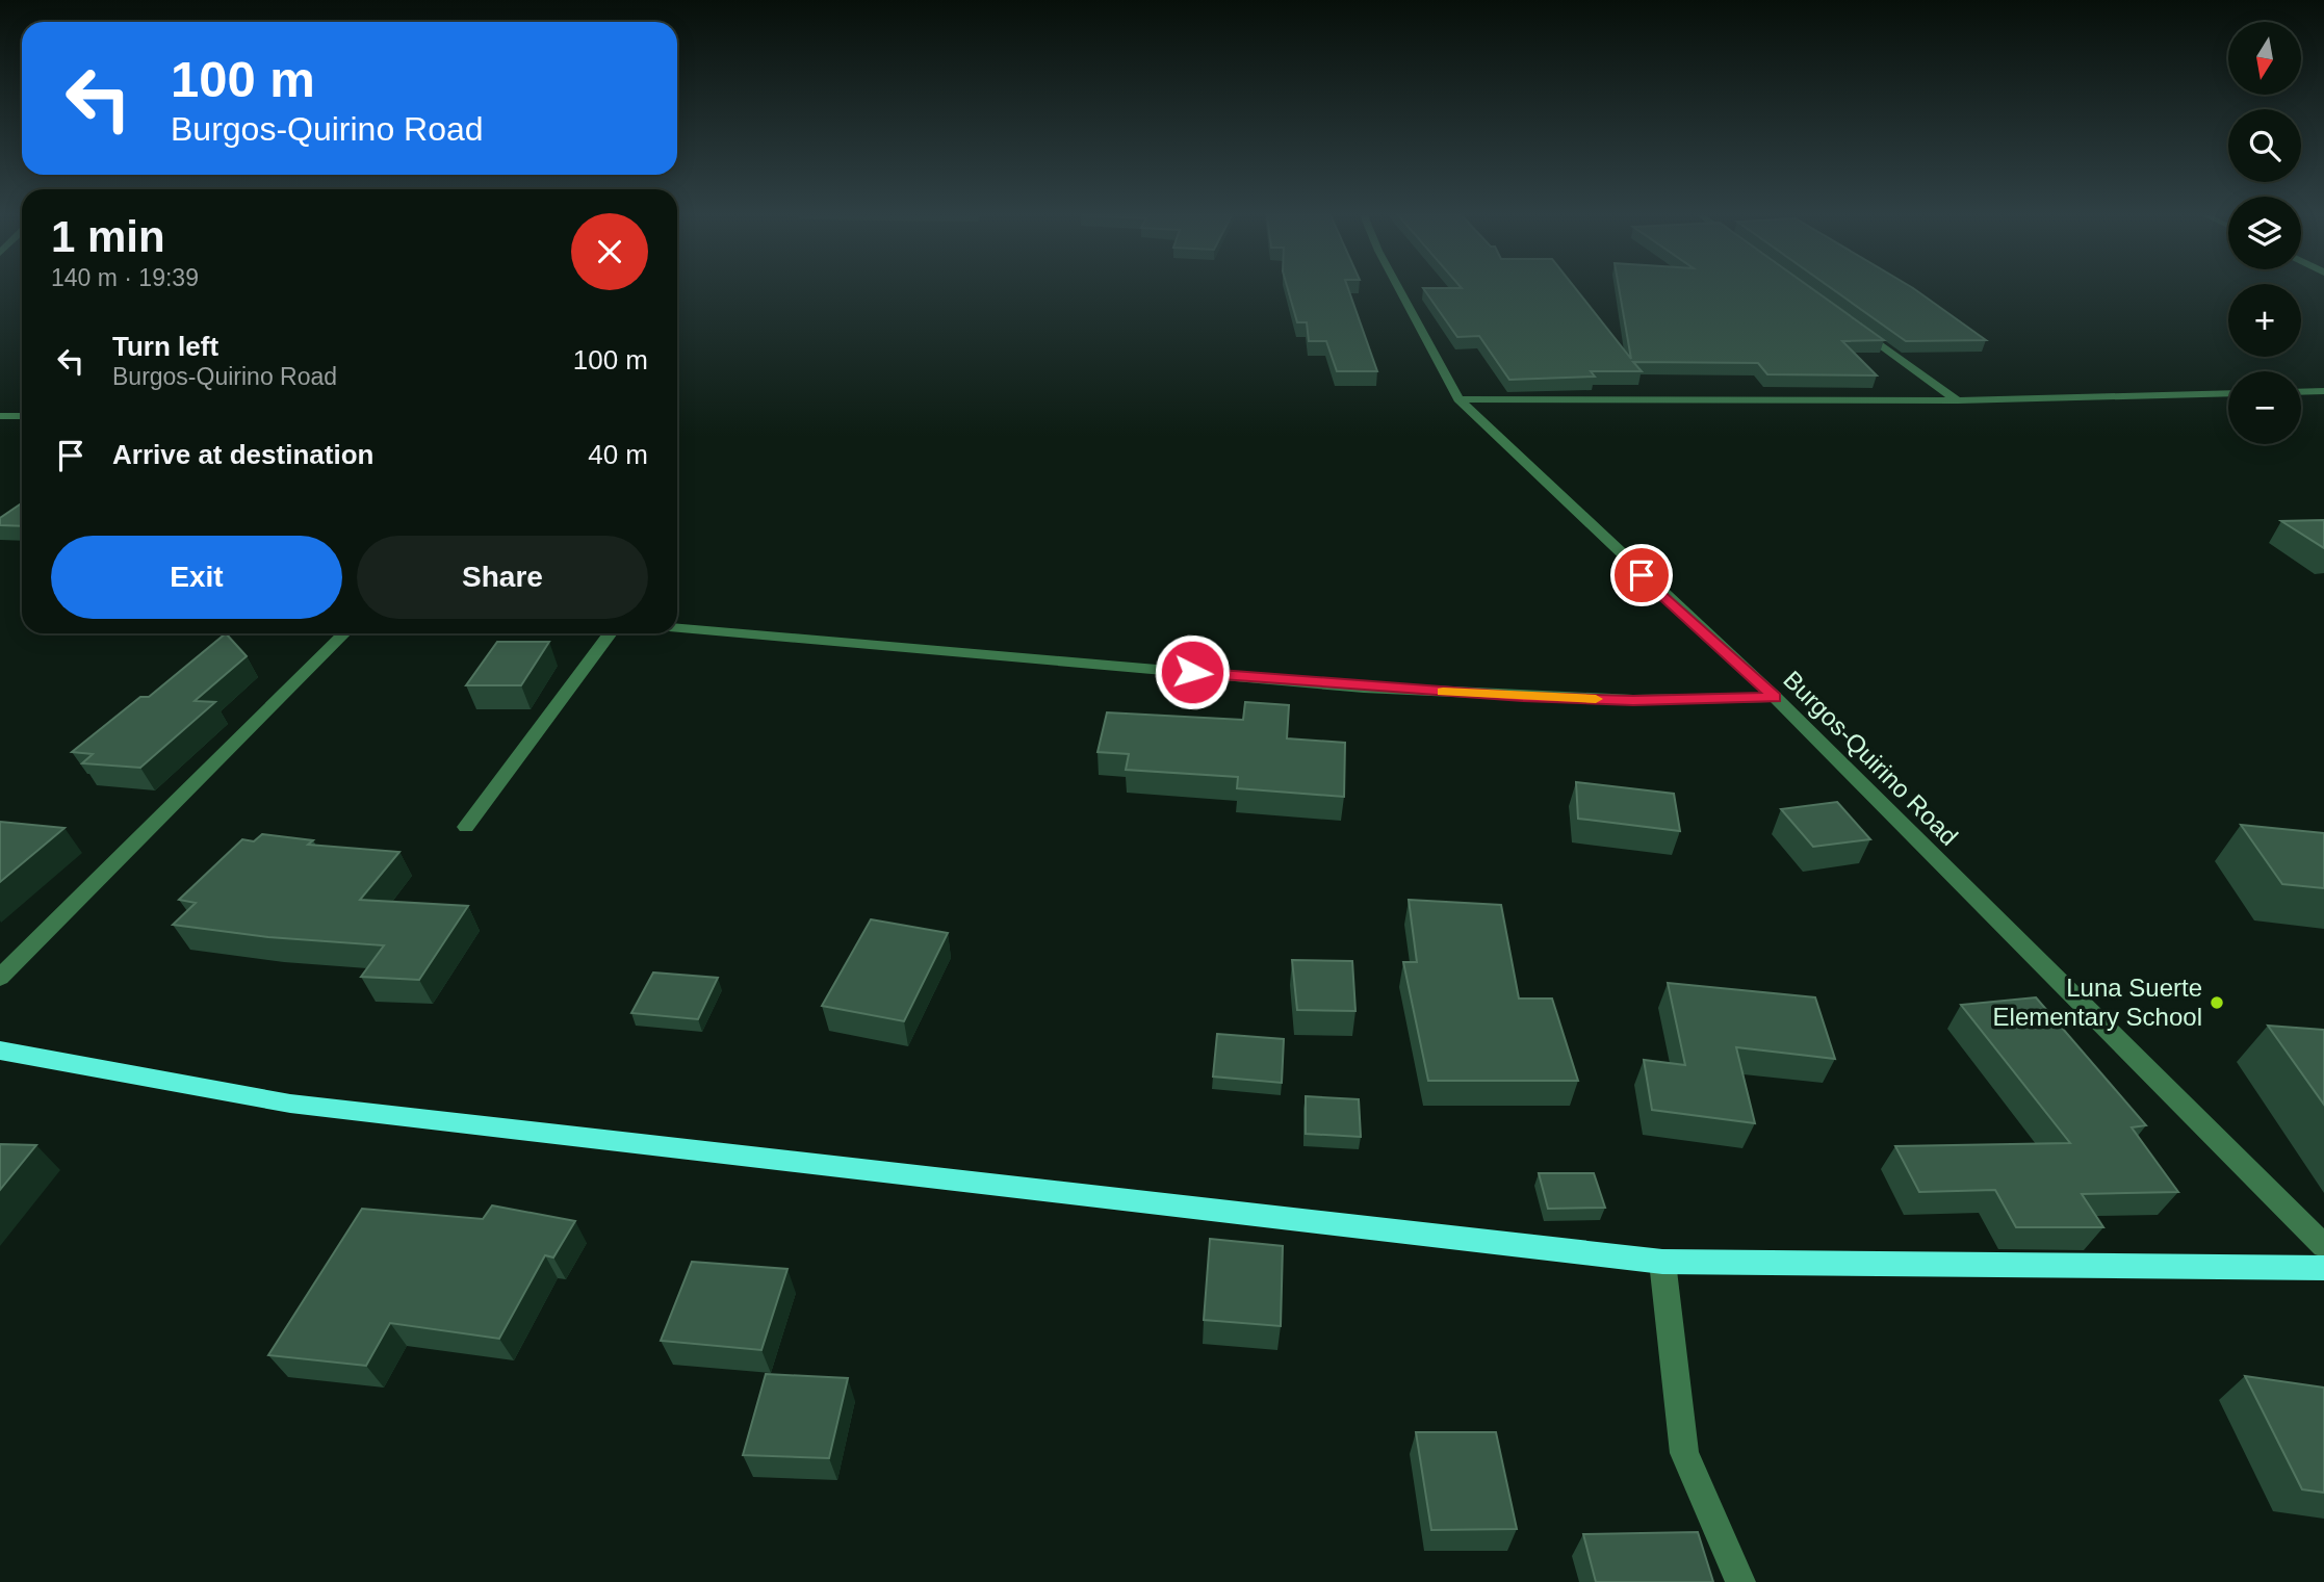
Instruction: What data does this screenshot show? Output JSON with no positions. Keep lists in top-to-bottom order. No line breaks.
{"streets":{"street":["Burgos-Quirino Road"]},"places":["Luna Suerte Elementary School"],"north":"bottom","page":{"map_buttons":["+","−"],"turn":["100 m","Burgos-Quirino Road"],"heading":["1 min","140 m · 19:39"],"list":[{"name":"Turn left","note":"Burgos-Quirino Road","value":"100 m"},{"name":"Arrive at destination","value":"40 m"}],"buttons":["Exit","Share"]}}
